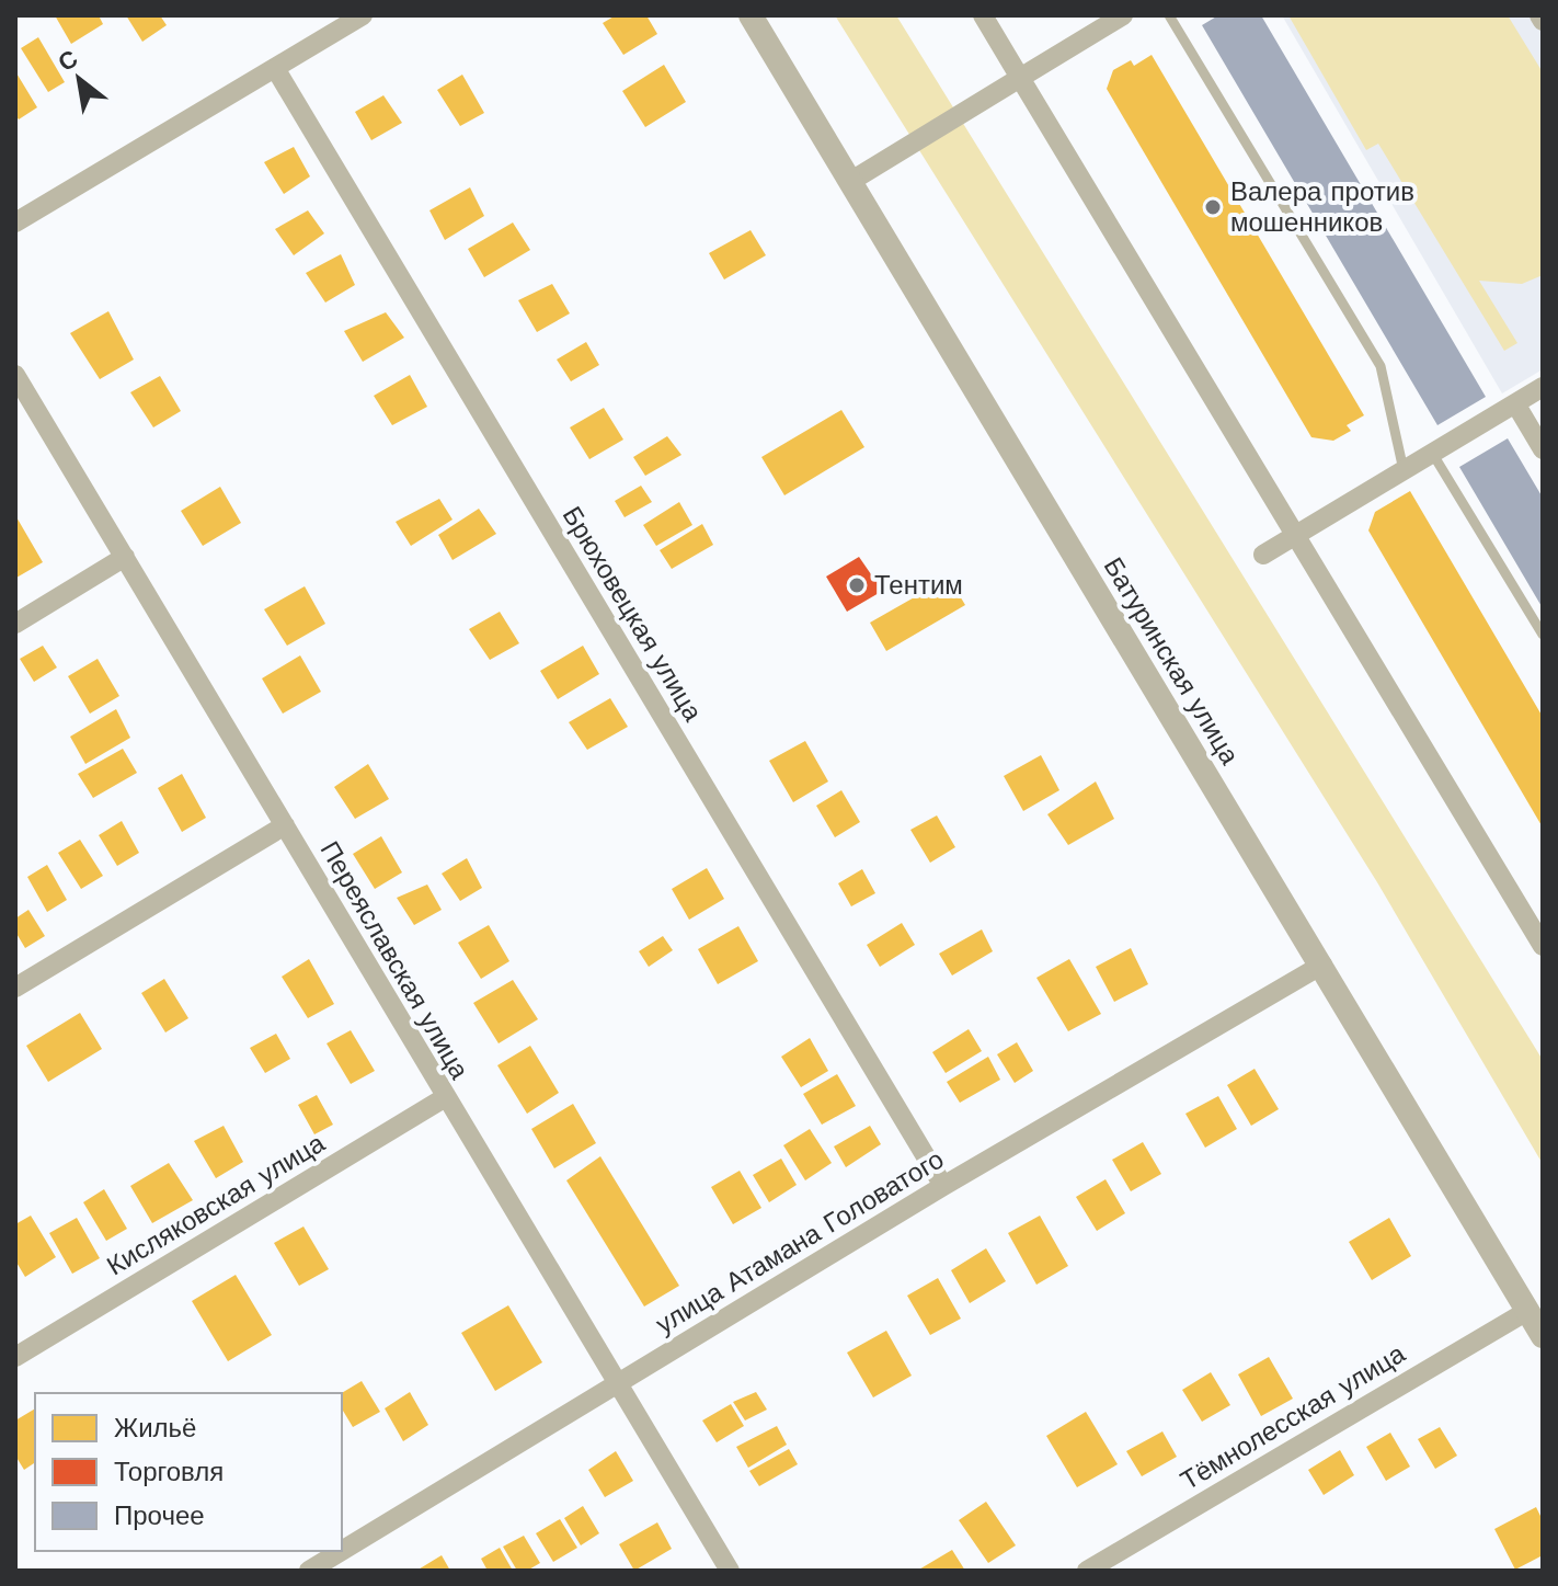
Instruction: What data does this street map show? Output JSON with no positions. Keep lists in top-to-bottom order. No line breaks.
{"streets":{"street":["Брюховецкая улица","Батуринская улица","Переяславская улица","Кисляковская улица","улица Атамана Головатого","Тёмнолесская улица"]},"crossings":[["Брюховецкая улица","улица Атамана Головатого"],["Батуринская улица","улица Атамана Головатого"],["Батуринская улица","Тёмнолесская улица"],["Переяславская улица","Кисляковская улица"],["Переяславская улица","улица Атамана Головатого"]],"places":["Валера против мошенников","Тентим"],"legend":["Жильё","Торговля","Прочее"],"north":"top left"}
